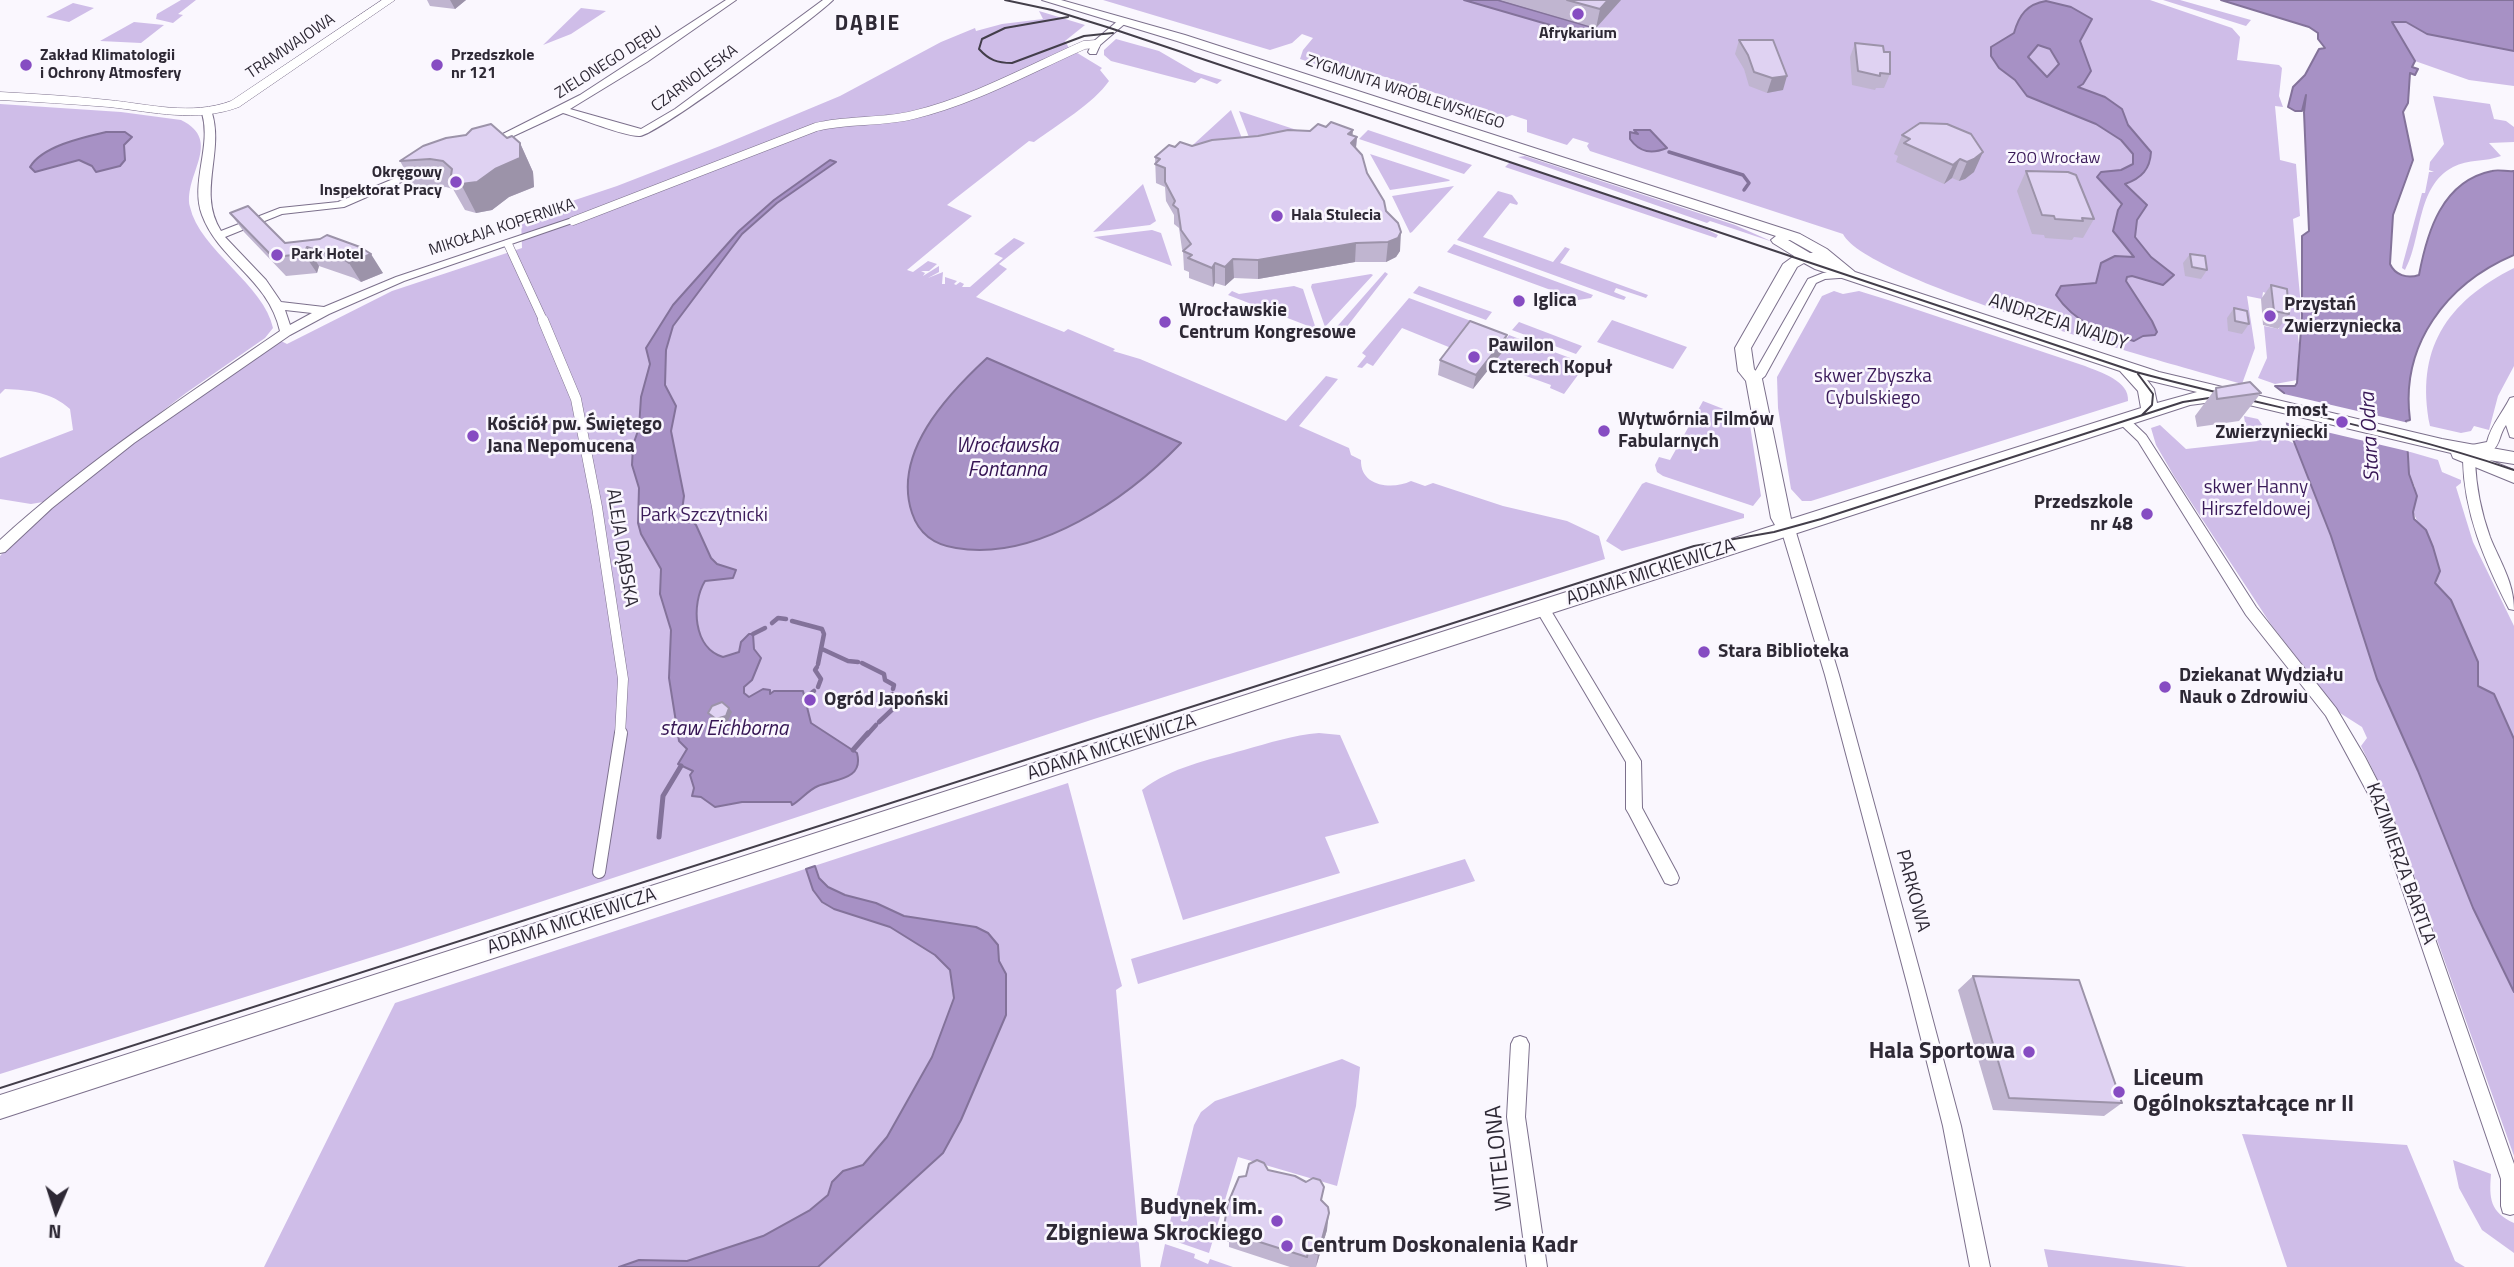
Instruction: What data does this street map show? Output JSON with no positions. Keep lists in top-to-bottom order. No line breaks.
{"streets":{"main road":["ZYGMUNTA WRÓBLEWSKIEGO","ANDRZEJA WAJDY","ADAMA MICKIEWICZA"],"street":["TRAMWAJOWA","ZIELONEGO DĘBU","CZARNOLESKA","MIKOŁAJA KOPERNIKA","ALEJA DĄBSKA","KAZIMIERZA BARTLA","PARKOWA","WITELONA"]},"crossings":[["ZIELONEGO DĘBU","CZARNOLESKA"],["ZYGMUNTA WRÓBLEWSKIEGO","MIKOŁAJA KOPERNIKA"],["ZYGMUNTA WRÓBLEWSKIEGO","ANDRZEJA WAJDY"],["MIKOŁAJA KOPERNIKA","ALEJA DĄBSKA"],["ANDRZEJA WAJDY","ADAMA MICKIEWICZA"],["ADAMA MICKIEWICZA","KAZIMIERZA BARTLA"],["ADAMA MICKIEWICZA","PARKOWA"]],"districts":["DĄBIE"],"water":["Stara Odra","Wrocławska Fontanna","staw Eichborna"],"parks":["ZOO Wrocław","skwer Zbyszka Cybulskiego","skwer Hanny Hirszfeldowej","Park Szczytnicki"],"places":["Afrykarium","Zakład Klimatologii i Ochrony Atmosfery","Przedszkole nr 121","Okręgowy Inspektorat Pracy","Hala Stulecia","Park Hotel","Iglica","Przystań Zwierzyniecka","Wrocławskie Centrum Kongresowe","Pawilon Czterech Kopuł","most Zwierzyniecki","Wytwórnia Filmów Fabularnych","Kościół pw. Świętego Jana Nepomucena","Przedszkole nr 48","Stara Biblioteka","Dziekanat Wydziału Nauk o Zdrowiu","Ogród Japoński","Hala Sportowa","Liceum Ogólnokształcące nr II","Budynek im. Zbigniewa Skrockiego","Centrum Doskonalenia Kadr"],"north":"bottom"}
